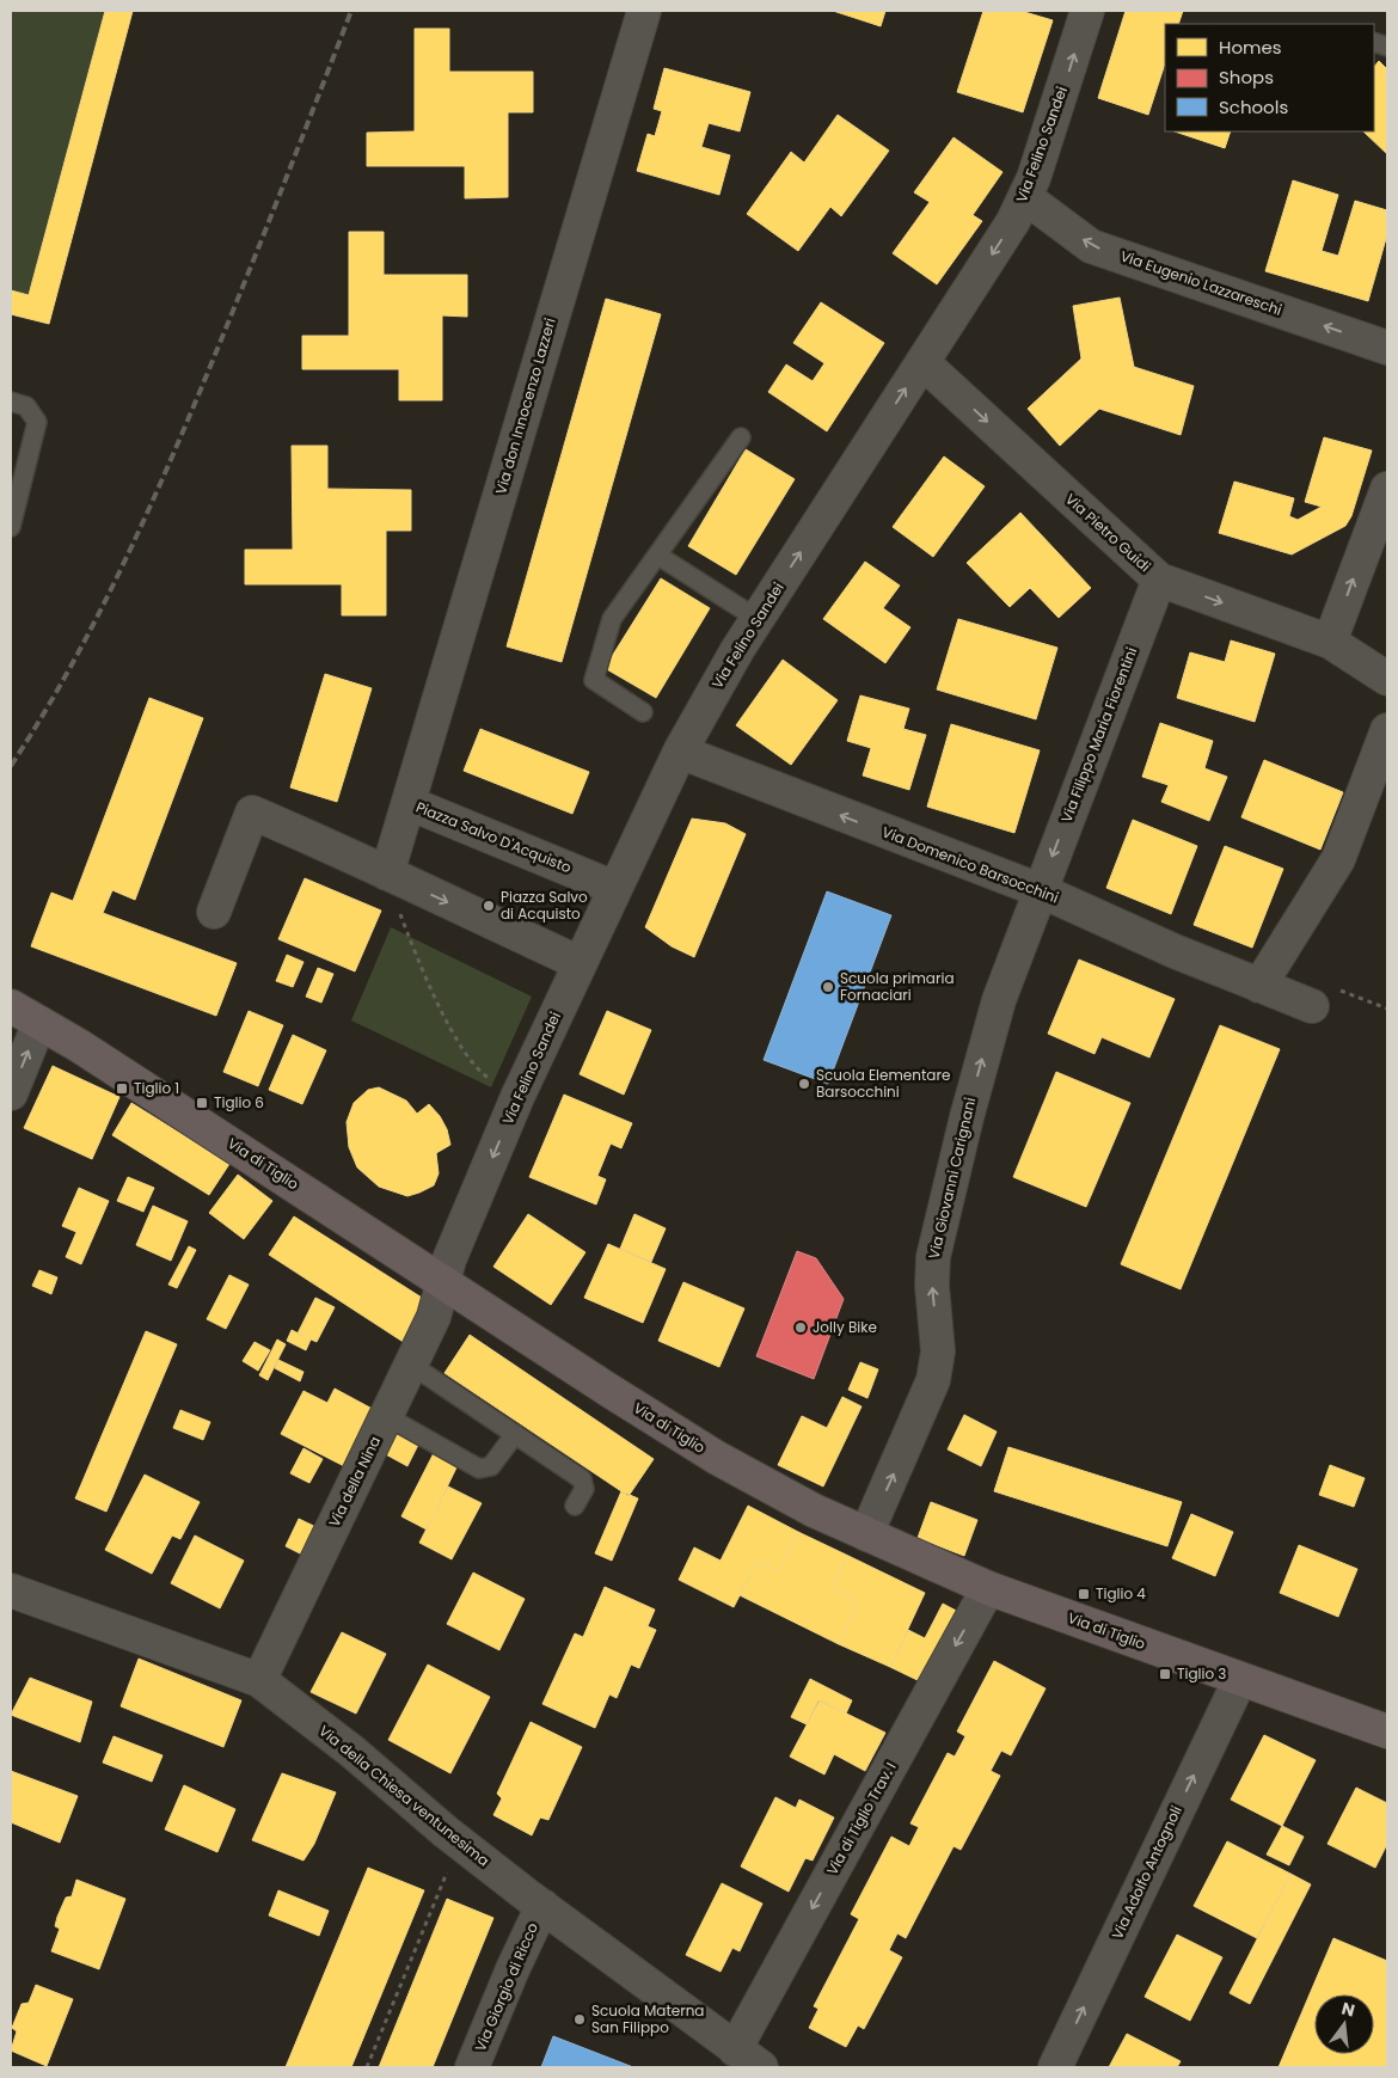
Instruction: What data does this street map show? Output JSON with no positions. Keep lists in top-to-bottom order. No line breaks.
{"streets":{"main road":["Via di Tiglio"],"street":["Via Felino Sandei","Via Eugenio Lazzareschi","Via don Innocenzo Lazzeri","Via Pietro Guidi","Via Filippo Maria Fiorentini","Piazza Salvo D'Acquisto","Via Domenico Barsocchini","Via Giovanni Carignani","Via della Nina","Via della Chiesa ventunesima","Via di Tiglio Trav. I","Via Adolfo Antognoli","Via Giorgio di Ricco"]},"crossings":[["Via Felino Sandei","Via Eugenio Lazzareschi"],["Via Felino Sandei","Via Pietro Guidi"],["Via Felino Sandei","Piazza Salvo D'Acquisto"],["Via Felino Sandei","Via Domenico Barsocchini"],["Via Felino Sandei","Via di Tiglio"],["Via Felino Sandei","Via della Nina"],["Via don Innocenzo Lazzeri","Piazza Salvo D'Acquisto"],["Via Pietro Guidi","Via Filippo Maria Fiorentini"],["Via Filippo Maria Fiorentini","Via Domenico Barsocchini"],["Via Filippo Maria Fiorentini","Via Giovanni Carignani"],["Via Domenico Barsocchini","Via Giovanni Carignani"],["Via di Tiglio","Via Giovanni Carignani"],["Via di Tiglio","Via della Nina"],["Via di Tiglio","Via di Tiglio Trav. I"],["Via di Tiglio","Via Adolfo Antognoli"],["Via della Nina","Via della Chiesa ventunesima"],["Via della Chiesa ventunesima","Via di Tiglio Trav. I"],["Via della Chiesa ventunesima","Via Giorgio di Ricco"]],"one_way":["Via Eugenio Lazzareschi","Via Pietro Guidi","Via Domenico Barsocchini","Via Giovanni Carignani","Via di Tiglio Trav. I","Via Adolfo Antognoli"],"places":{"other":["Piazza Salvo di Acquisto","Scuola primaria Fornaciari","Scuola Elementare Barsocchini","Jolly Bike","Scuola Materna San Filippo"],"transit":["Tiglio 1","Tiglio 6","Tiglio 4","Tiglio 3"]},"legend":["Homes","Shops","Schools"],"north":"top"}
